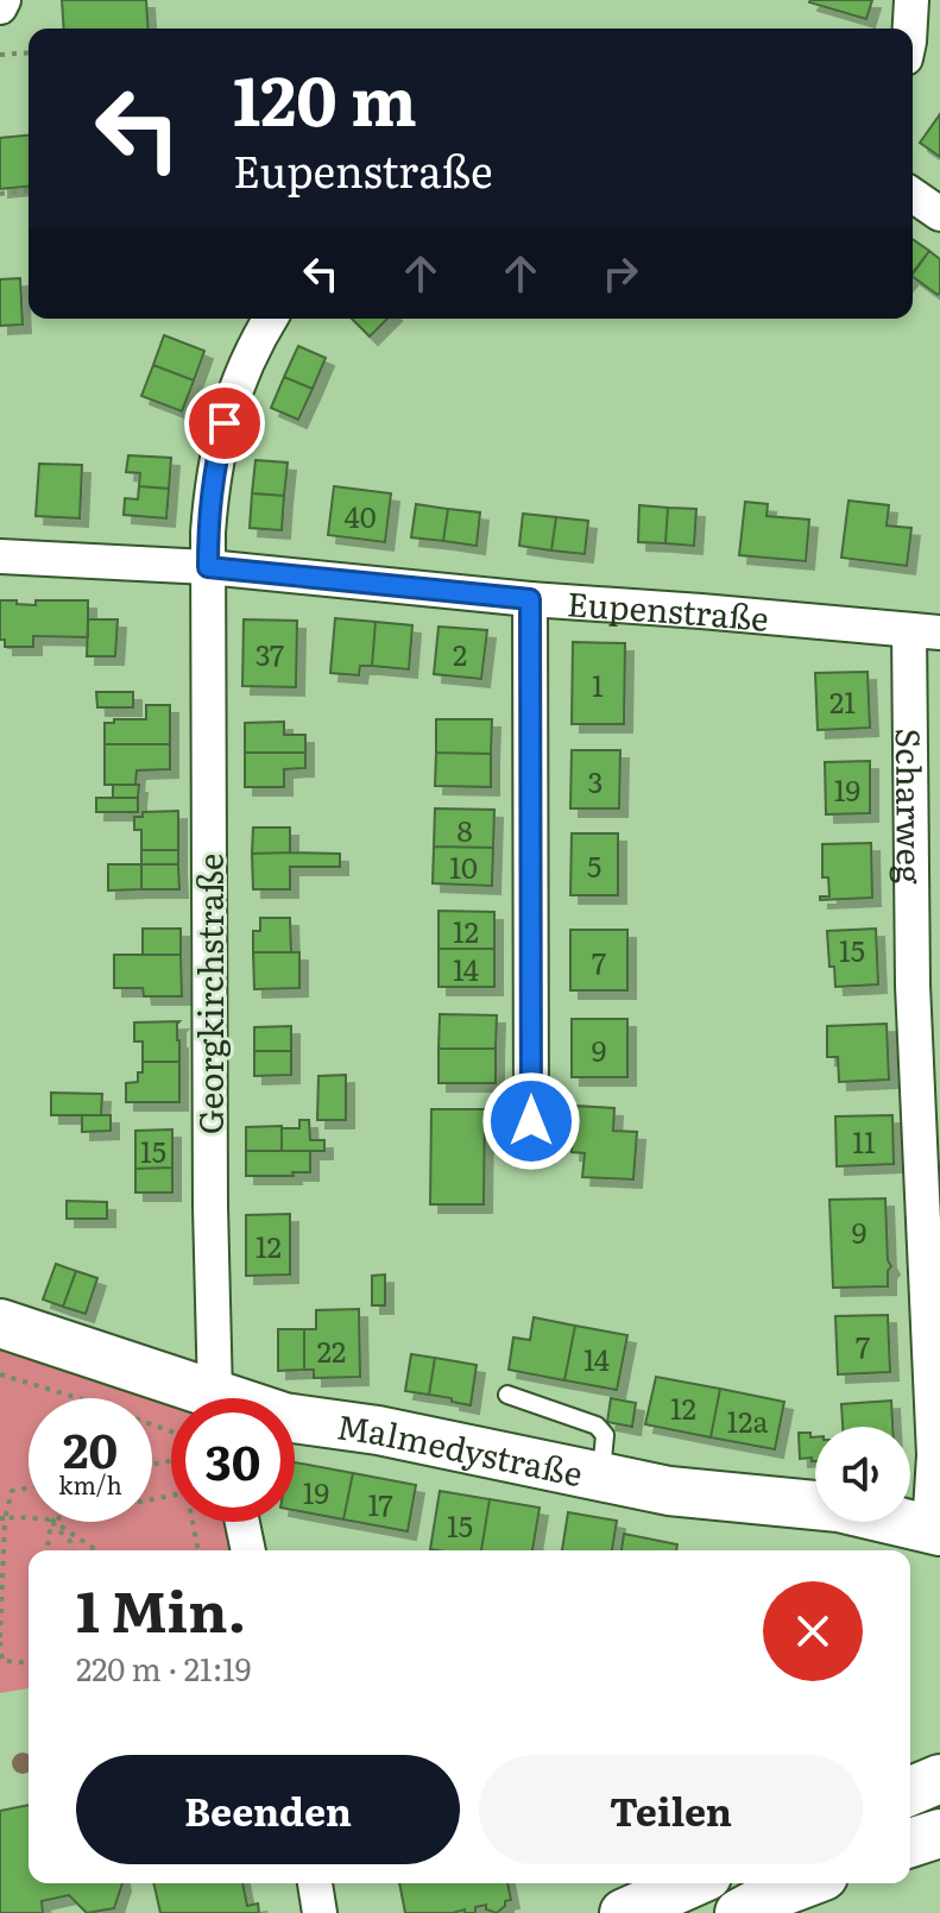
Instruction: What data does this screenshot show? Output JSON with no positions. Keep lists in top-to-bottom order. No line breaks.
{"streets":{"street":["Eupenstraße","Scharweg","Georgkirchstraße","Malmedystraße"]},"crossings":[["Eupenstraße","Scharweg"],["Eupenstraße","Georgkirchstraße"],["Scharweg","Malmedystraße"]],"house_numbers":["40","37","2","1","21","3","19","8","5","10","12","15","7","14","9","11","15","9","12","7","22","14","12","12a","19","17","15"],"page":{"turn":["120 m","Eupenstraße"],"speed":"20 km/h","limit":"30","heading":["1 Min.","220 m · 21:19"],"buttons":["Beenden","Teilen"]}}
